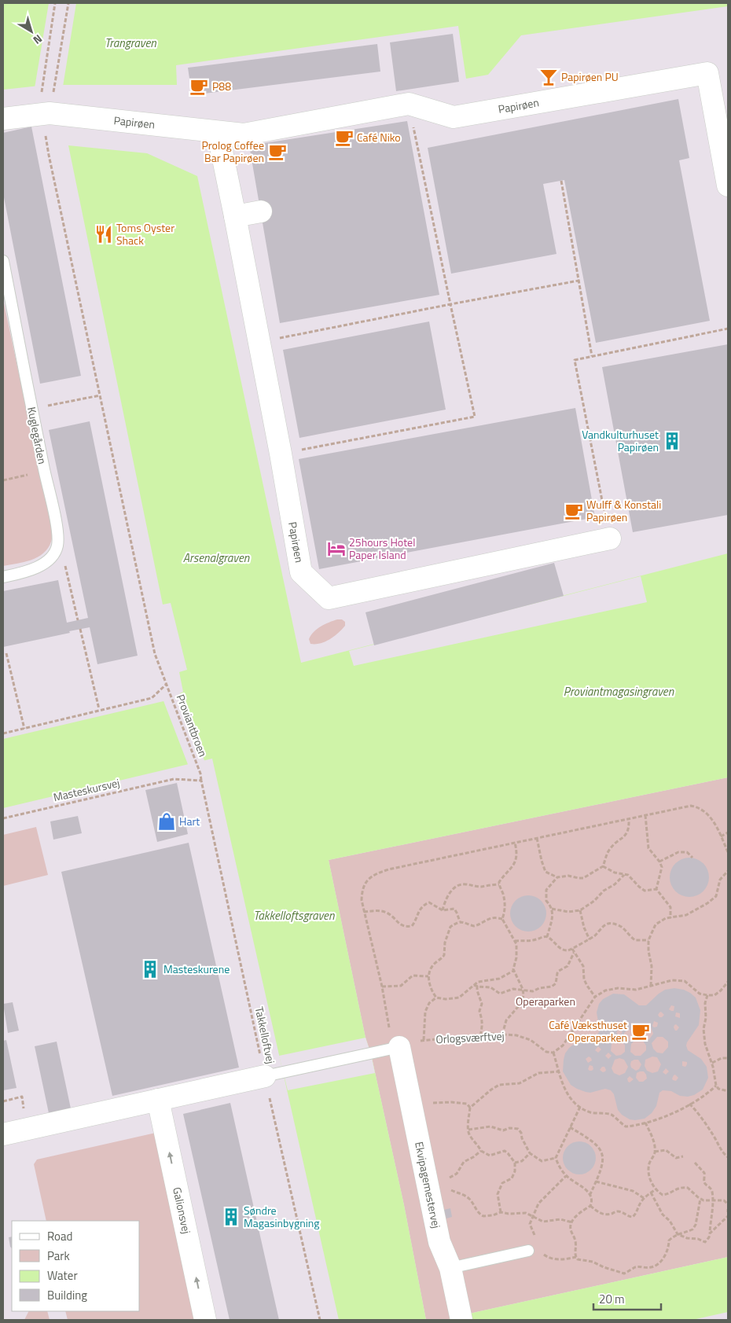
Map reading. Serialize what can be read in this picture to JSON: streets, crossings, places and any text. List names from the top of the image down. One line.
{"streets":{"street":["Papirøen","Ekvipagemestervej","Galionsvej"],"lane":["Kuglegården"],"path":["Proviantbroen","Masteskursvej","Takkelloftvej","Orlogsværftvej"]},"crossings":[["Proviantbroen","Masteskursvej"],["Proviantbroen","Takkelloftvej"],["Masteskursvej","Takkelloftvej"],["Orlogsværftvej","Ekvipagemestervej"]],"one_way":["Galionsvej"],"water":["Trangraven","Arsenalgraven","Proviantmagasingraven","Takkelloftsgraven"],"parks":["Operaparken"],"places":{"bar":["Papirøen PU"],"cafe":["P88","Café Niko","Prolog Coffee Bar Papirøen","Wulff & Konstali Papirøen","Café Væksthuset Operaparken"],"restaurant":["Toms Oyster Shack"],"building":["Vandkulturhuset Papirøen","Masteskurene","Søndre Magasinbygning"],"hotel":["25hours Hotel Paper Island"],"shop":["Hart"]},"legend":["Road","Park","Water","Building"],"scale_bar":"20 m","north":"bottom right"}
